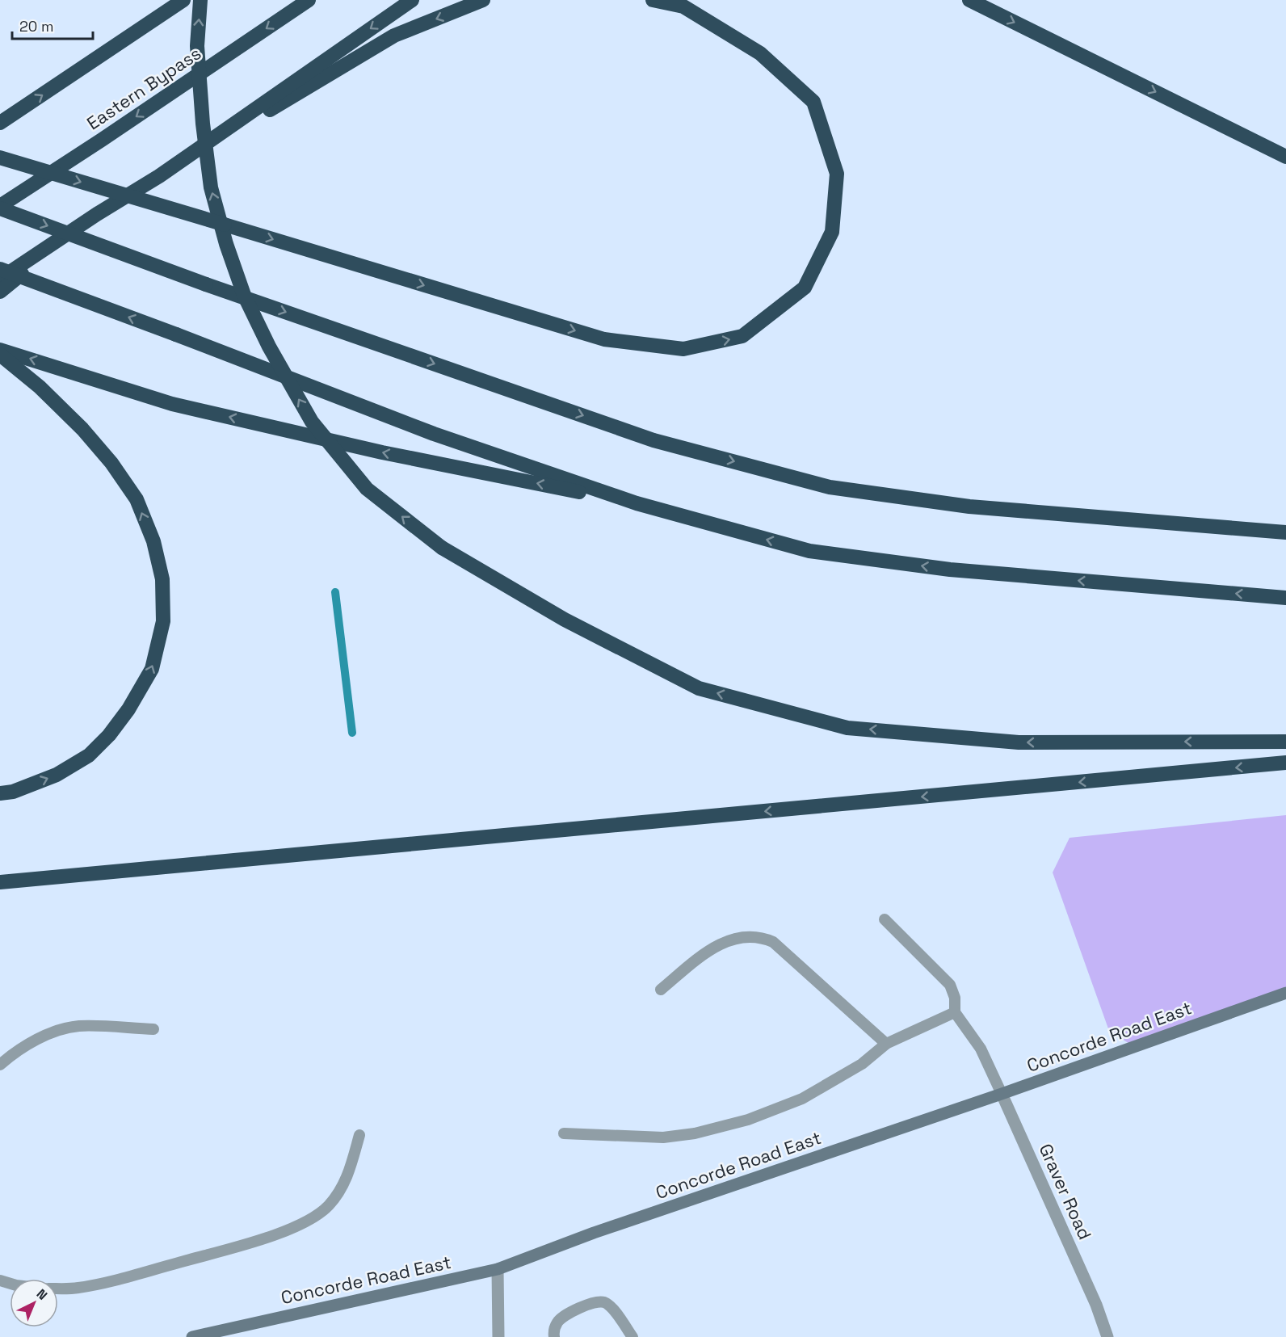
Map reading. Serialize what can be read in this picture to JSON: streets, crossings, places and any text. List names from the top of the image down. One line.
{"streets":{"highway":["Eastern Bypass"],"main road":["Concorde Road East"],"street":["Graver Road"]},"crossings":[["Concorde Road East","Graver Road"]],"scale_bar":"20 m","north":"top right"}
